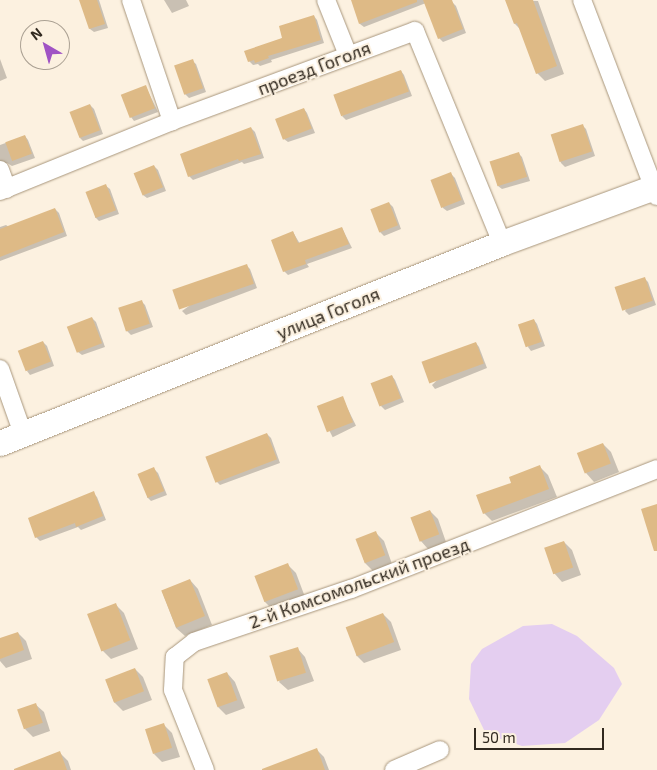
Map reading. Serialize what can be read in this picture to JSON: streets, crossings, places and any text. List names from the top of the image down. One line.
{"streets":{"street":["проезд Гоголя","улица Гоголя","2-й Комсомольский проезд"]},"crossings":[["проезд Гоголя","улица Гоголя"]],"scale_bar":"50 m","north":"top left"}
